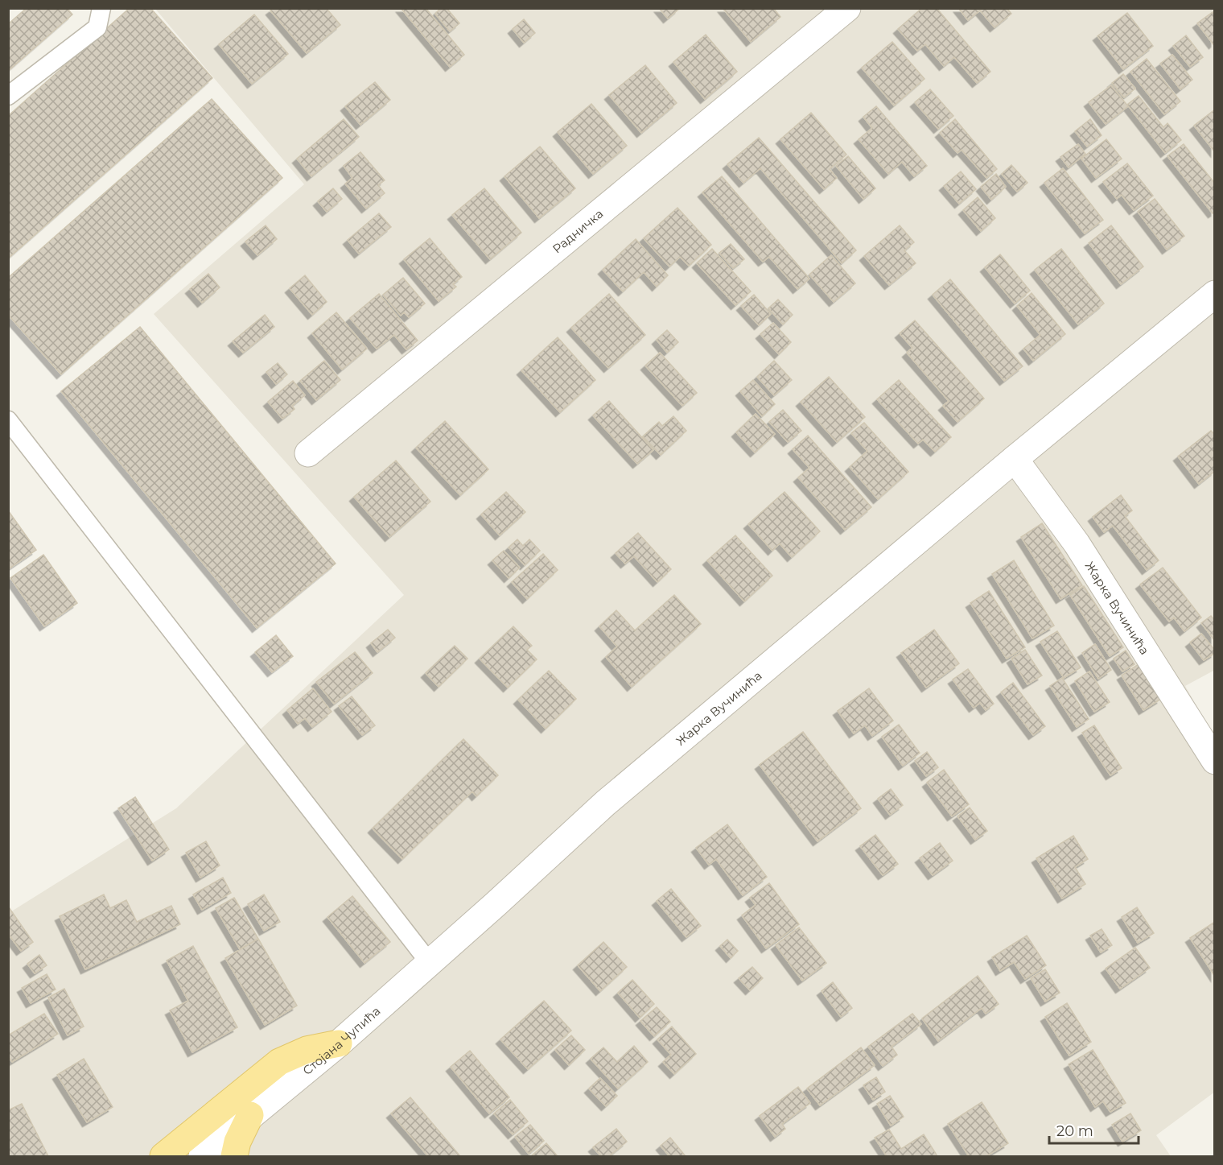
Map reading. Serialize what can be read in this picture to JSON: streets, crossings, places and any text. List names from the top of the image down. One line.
{"streets":{"street":["Радничка","Жарка Вучинића","Стојана Чупића"]},"crossings":[["Жарка Вучинића","Стојана Чупића"]],"scale_bar":"20 m"}
